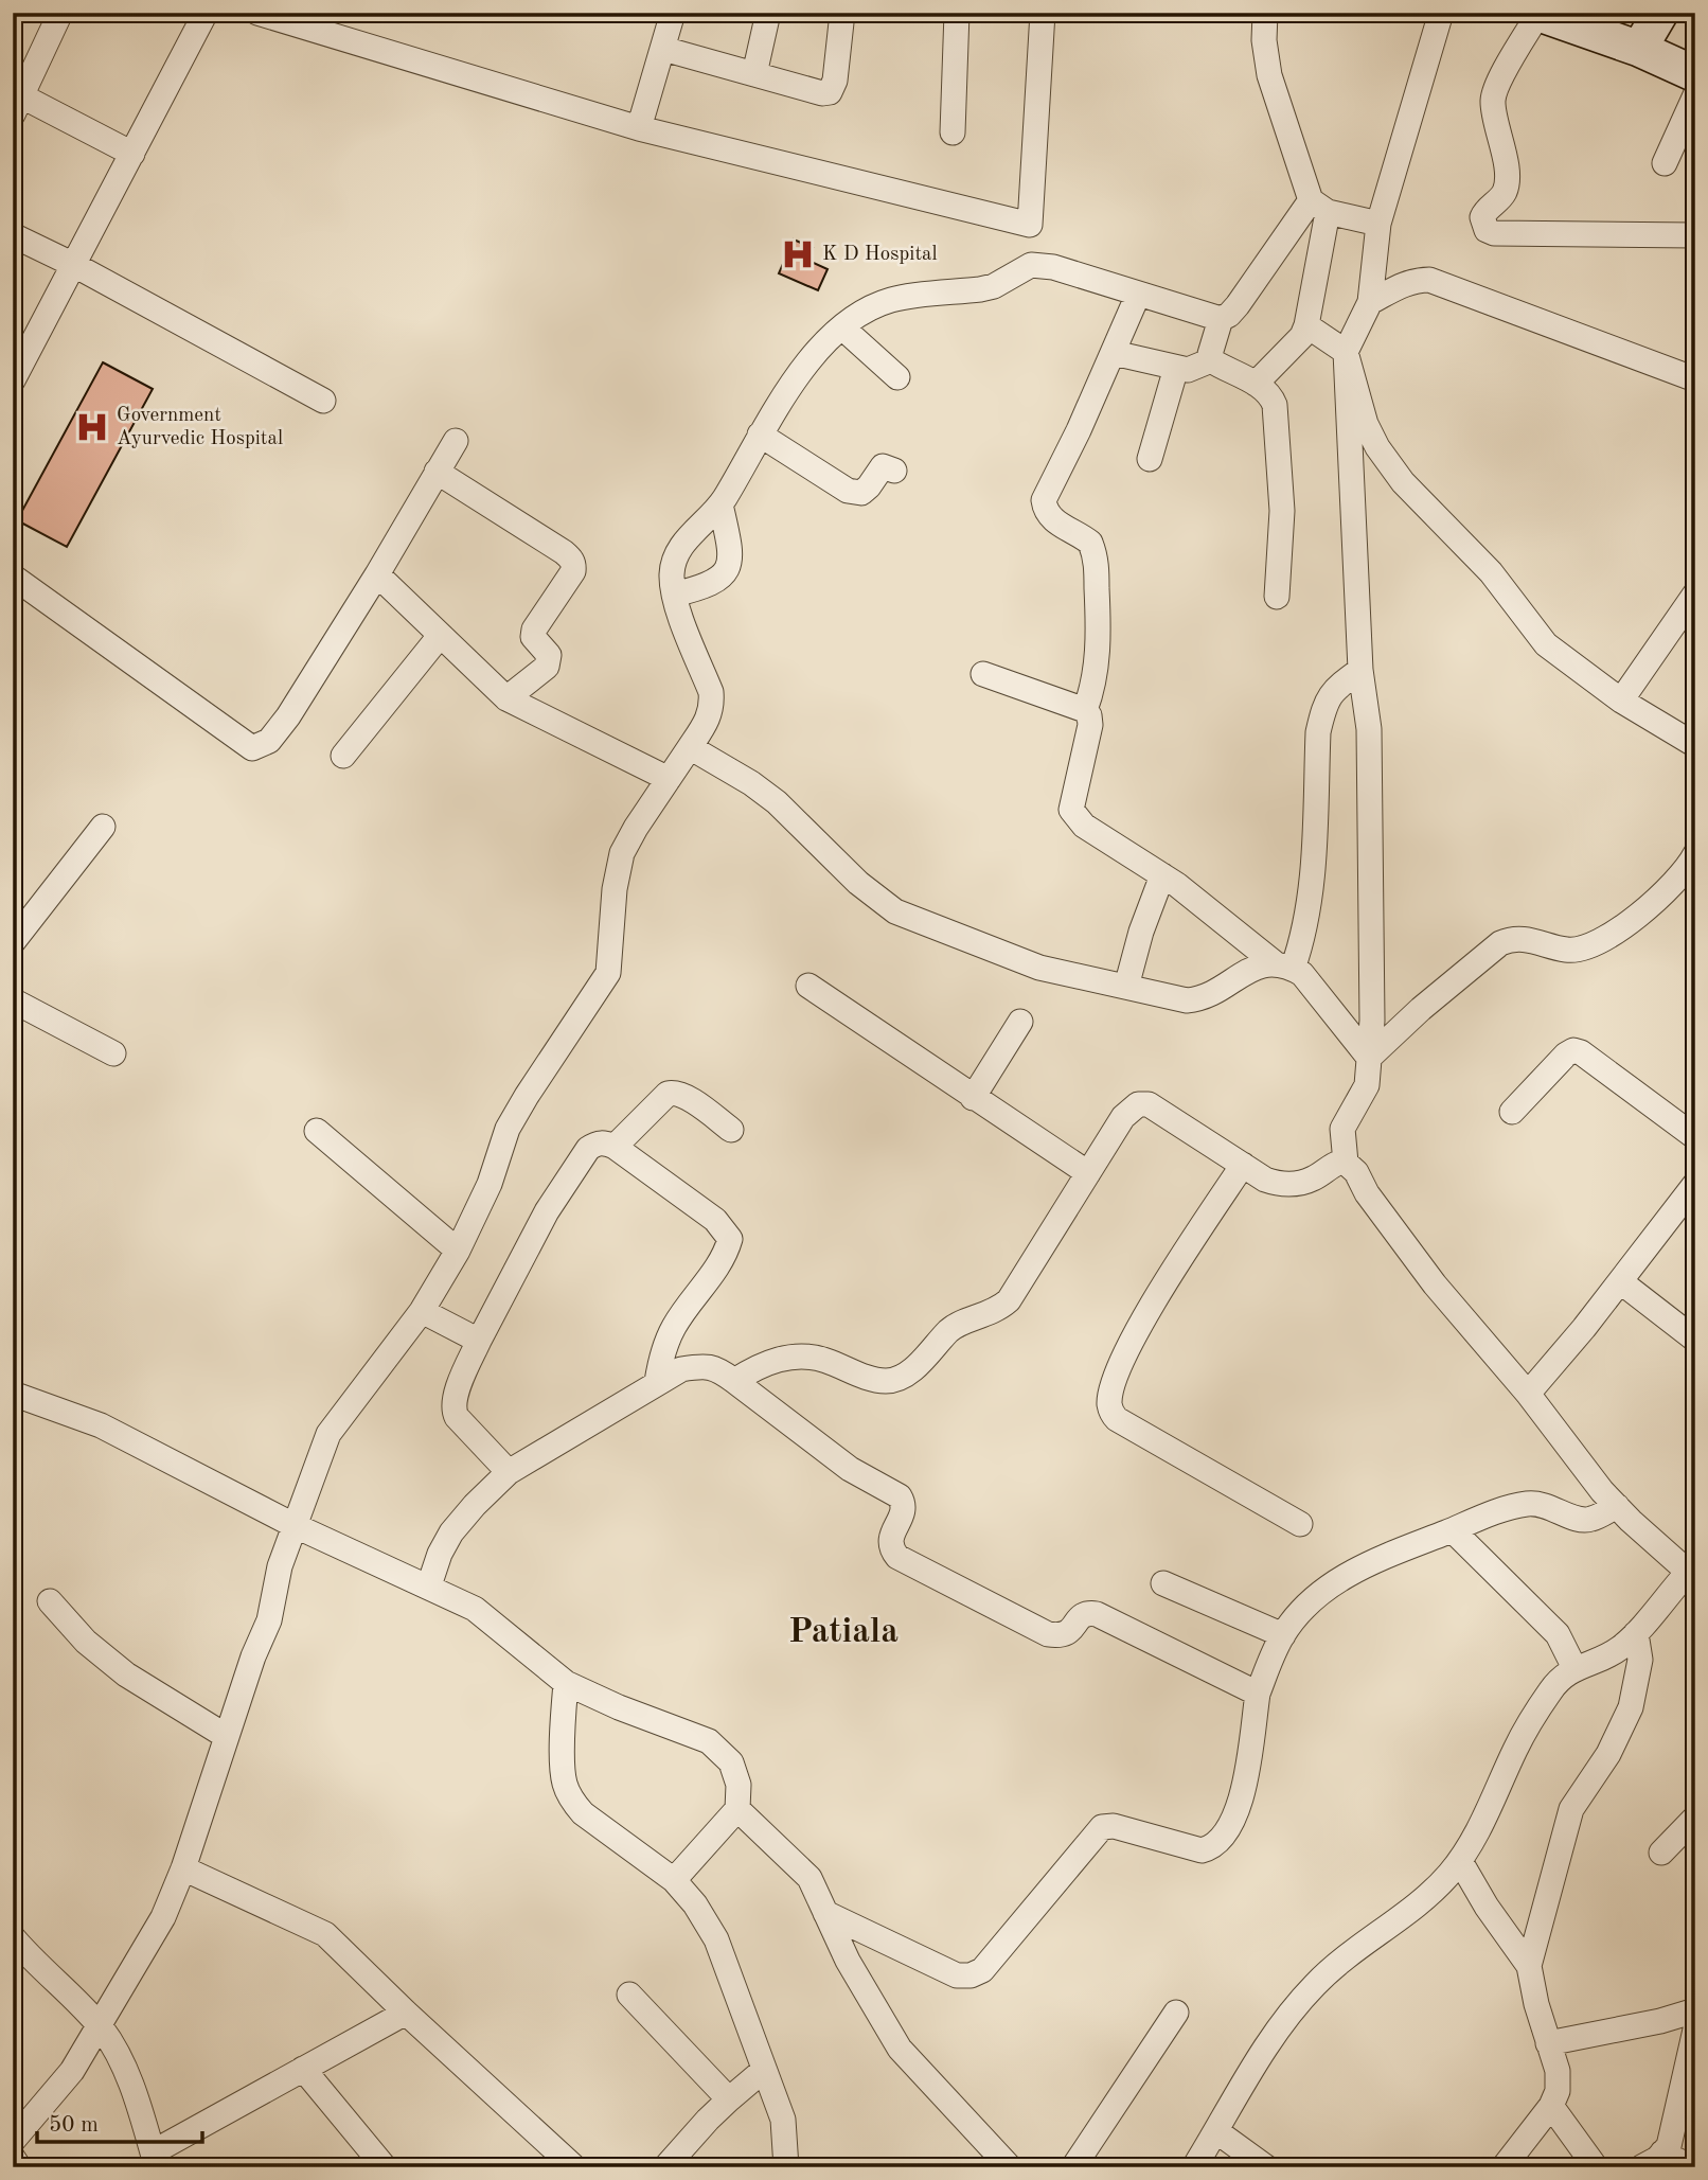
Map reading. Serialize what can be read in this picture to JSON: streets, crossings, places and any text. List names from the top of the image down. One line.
{"districts":["Patiala"],"places":{"hospital":["K D Hospital","Government Ayurvedic Hospital"]},"scale_bar":"50 m"}
